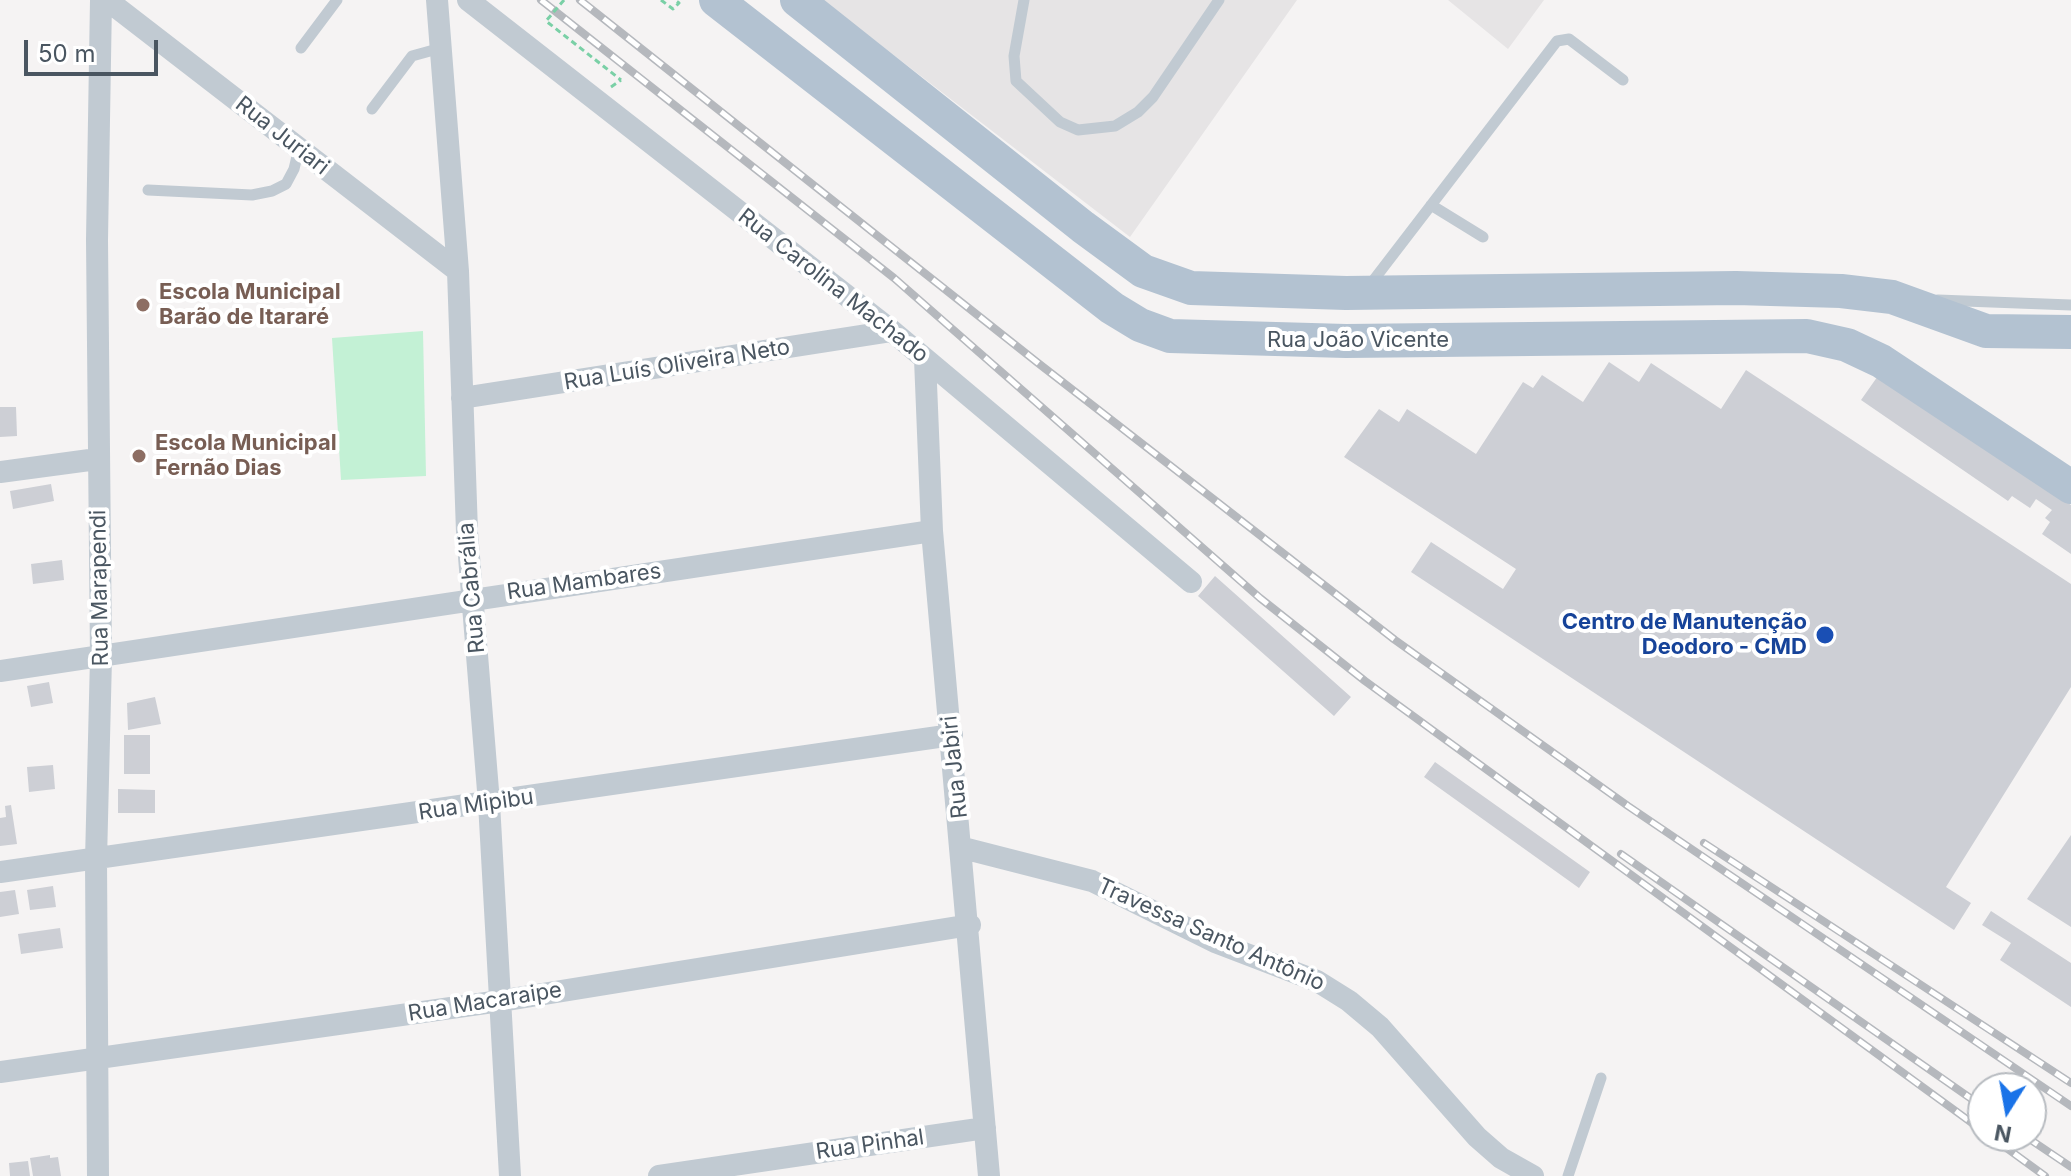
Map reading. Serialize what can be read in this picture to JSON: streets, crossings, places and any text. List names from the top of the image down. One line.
{"streets":{"main road":["Rua João Vicente"],"street":["Rua Juriari","Rua Carolina Machado","Rua Luís Oliveira Neto","Rua Mambares","Rua Marapendi","Rua Cabrália","Rua Jabiri","Rua Mipibu","Travessa Santo Antônio","Rua Macaraipe","Rua Pinhal"]},"crossings":[["Rua Juriari","Rua Marapendi"],["Rua Juriari","Rua Cabrália"],["Rua Carolina Machado","Rua Luís Oliveira Neto"],["Rua Carolina Machado","Rua Jabiri"],["Rua Luís Oliveira Neto","Rua Cabrália"],["Rua Mambares","Rua Marapendi"],["Rua Mambares","Rua Cabrália"],["Rua Mambares","Rua Jabiri"],["Rua Marapendi","Rua Mipibu"],["Rua Marapendi","Rua Macaraipe"],["Rua Cabrália","Rua Mipibu"],["Rua Cabrália","Rua Macaraipe"],["Rua Jabiri","Rua Mipibu"],["Rua Jabiri","Travessa Santo Antônio"],["Rua Jabiri","Rua Macaraipe"],["Rua Jabiri","Rua Pinhal"]],"places":["Escola Municipal Barão de Itararé","Escola Municipal Fernão Dias","Centro de Manutenção Deodoro - CMD"],"scale_bar":"50 m","north":"bottom"}
